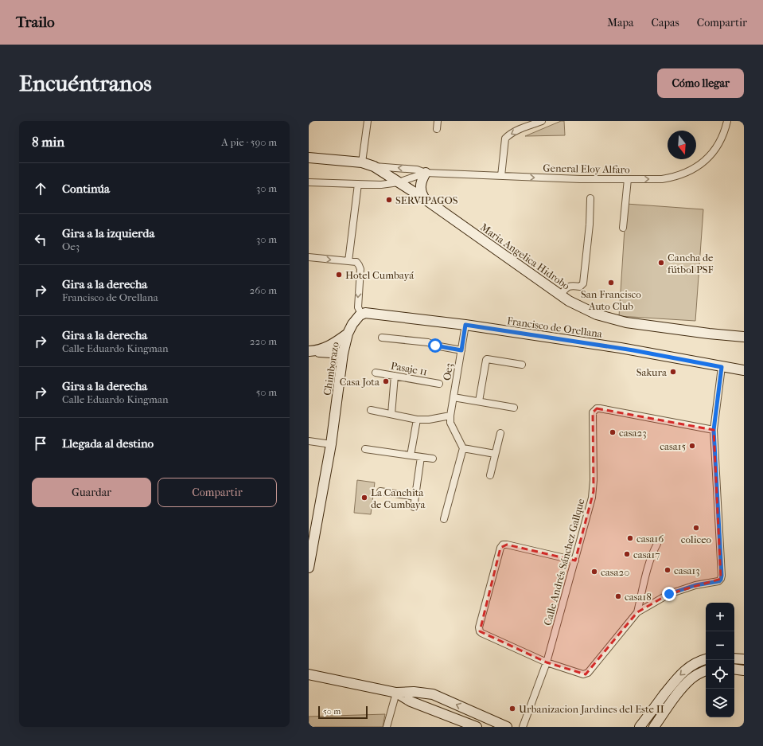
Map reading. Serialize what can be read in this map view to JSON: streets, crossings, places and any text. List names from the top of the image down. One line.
{"streets":{"street":["General Eloy Alfaro","Maria Angelica Hidrobo","Francisco de Orellana","Chimborazo","Pasaje 11","Oe3","Calle Andrés Sánchez Gallque"]},"crossings":[["General Eloy Alfaro","Maria Angelica Hidrobo"],["Francisco de Orellana","Chimborazo"],["Francisco de Orellana","Oe3"]],"places":["SERVIPAGOS","Cancha de fútbol PSF","Hotel Cumbayá","San Francisco Auto Club","Sakura","Casa Jota","casa23","casa15","La Canchita de Cumbaya","coliceo","casa16","casa17","casa13","casa20","casa18","Urbanizacion Jardines del Este II"],"scale_bar":"50 m","north":"bottom","page":{"header":"Trailo","nav":["Mapa","Capas","Compartir"],"buttons":["Cómo llegar",["Guardar","Compartir"]],"title":"Encuéntranos","heading":["8 min","A pie · 590 m"],"list":[["Continúa","30 m"],["Gira a la izquierda","Oe3","30 m"],["Gira a la derecha","Francisco de Orellana","260 m"],["Gira a la derecha","Calle Eduardo Kingman","220 m"],["Gira a la derecha","Calle Eduardo Kingman","50 m"],"Llegada al destino"],"map_buttons":["+","−"],"scale":"50 m"}}
